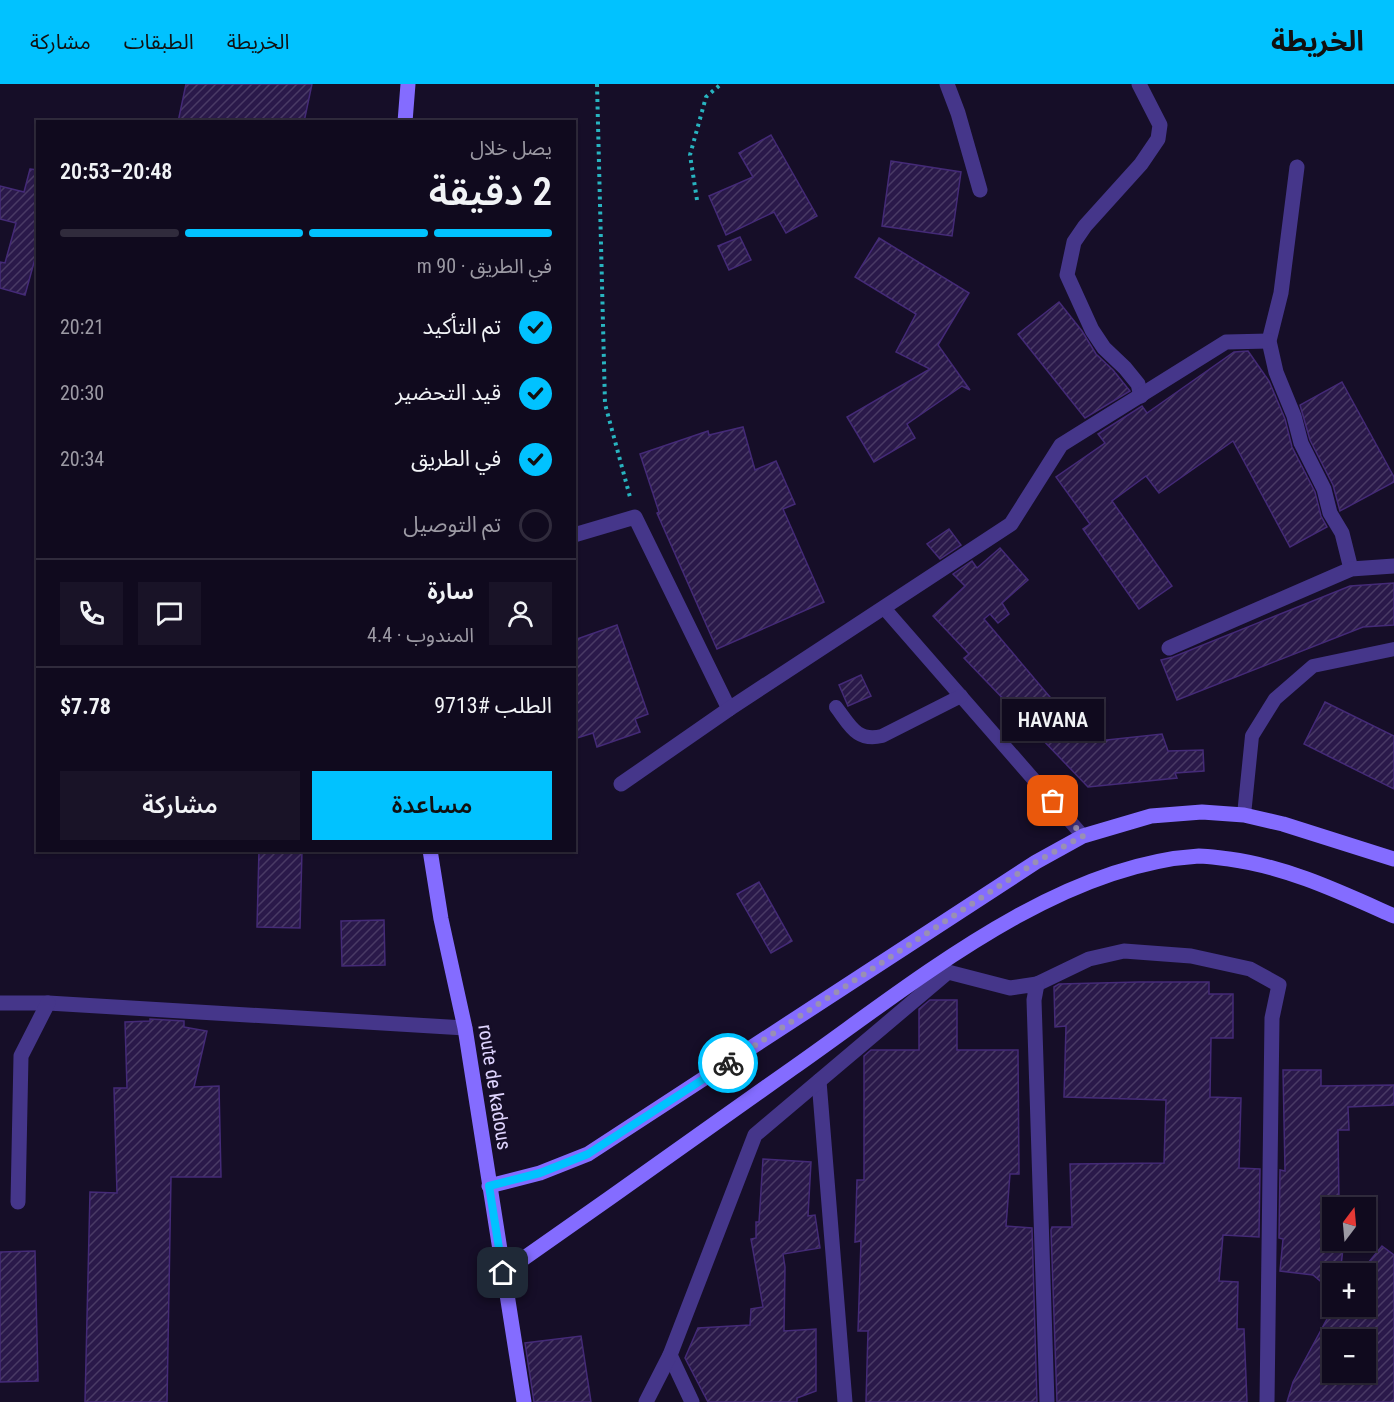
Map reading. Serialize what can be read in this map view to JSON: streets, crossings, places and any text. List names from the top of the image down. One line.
{"streets":{"street":["route de kadous"]},"places":["HAVANA"],"north":"top","page":{"header":"الخريطة","nav":["الخريطة","الطبقات","مشاركة"],"heading":["2 دقيقة","يصل خلال","20:48–20:53"],"panel":["سارة","المندوب · 4.4","الطلب #9713","$7.78"],"bar":"في الطريق · 90 m","list":[["تم التأكيد","20:21"],["قيد التحضير","20:30"],["في الطريق","20:34"],"تم التوصيل"],"bubble":"HAVANA","buttons":["مساعدة","مشاركة"],"map_buttons":["+","−"]}}
